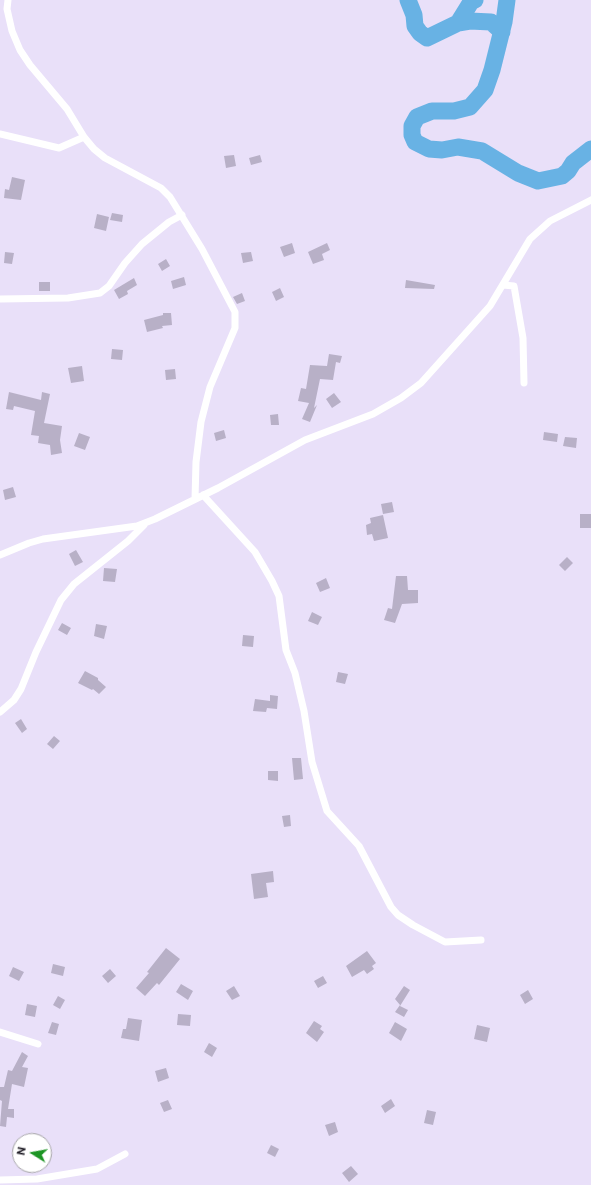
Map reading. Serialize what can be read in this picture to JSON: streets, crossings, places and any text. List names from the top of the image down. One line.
{"north":"left"}
